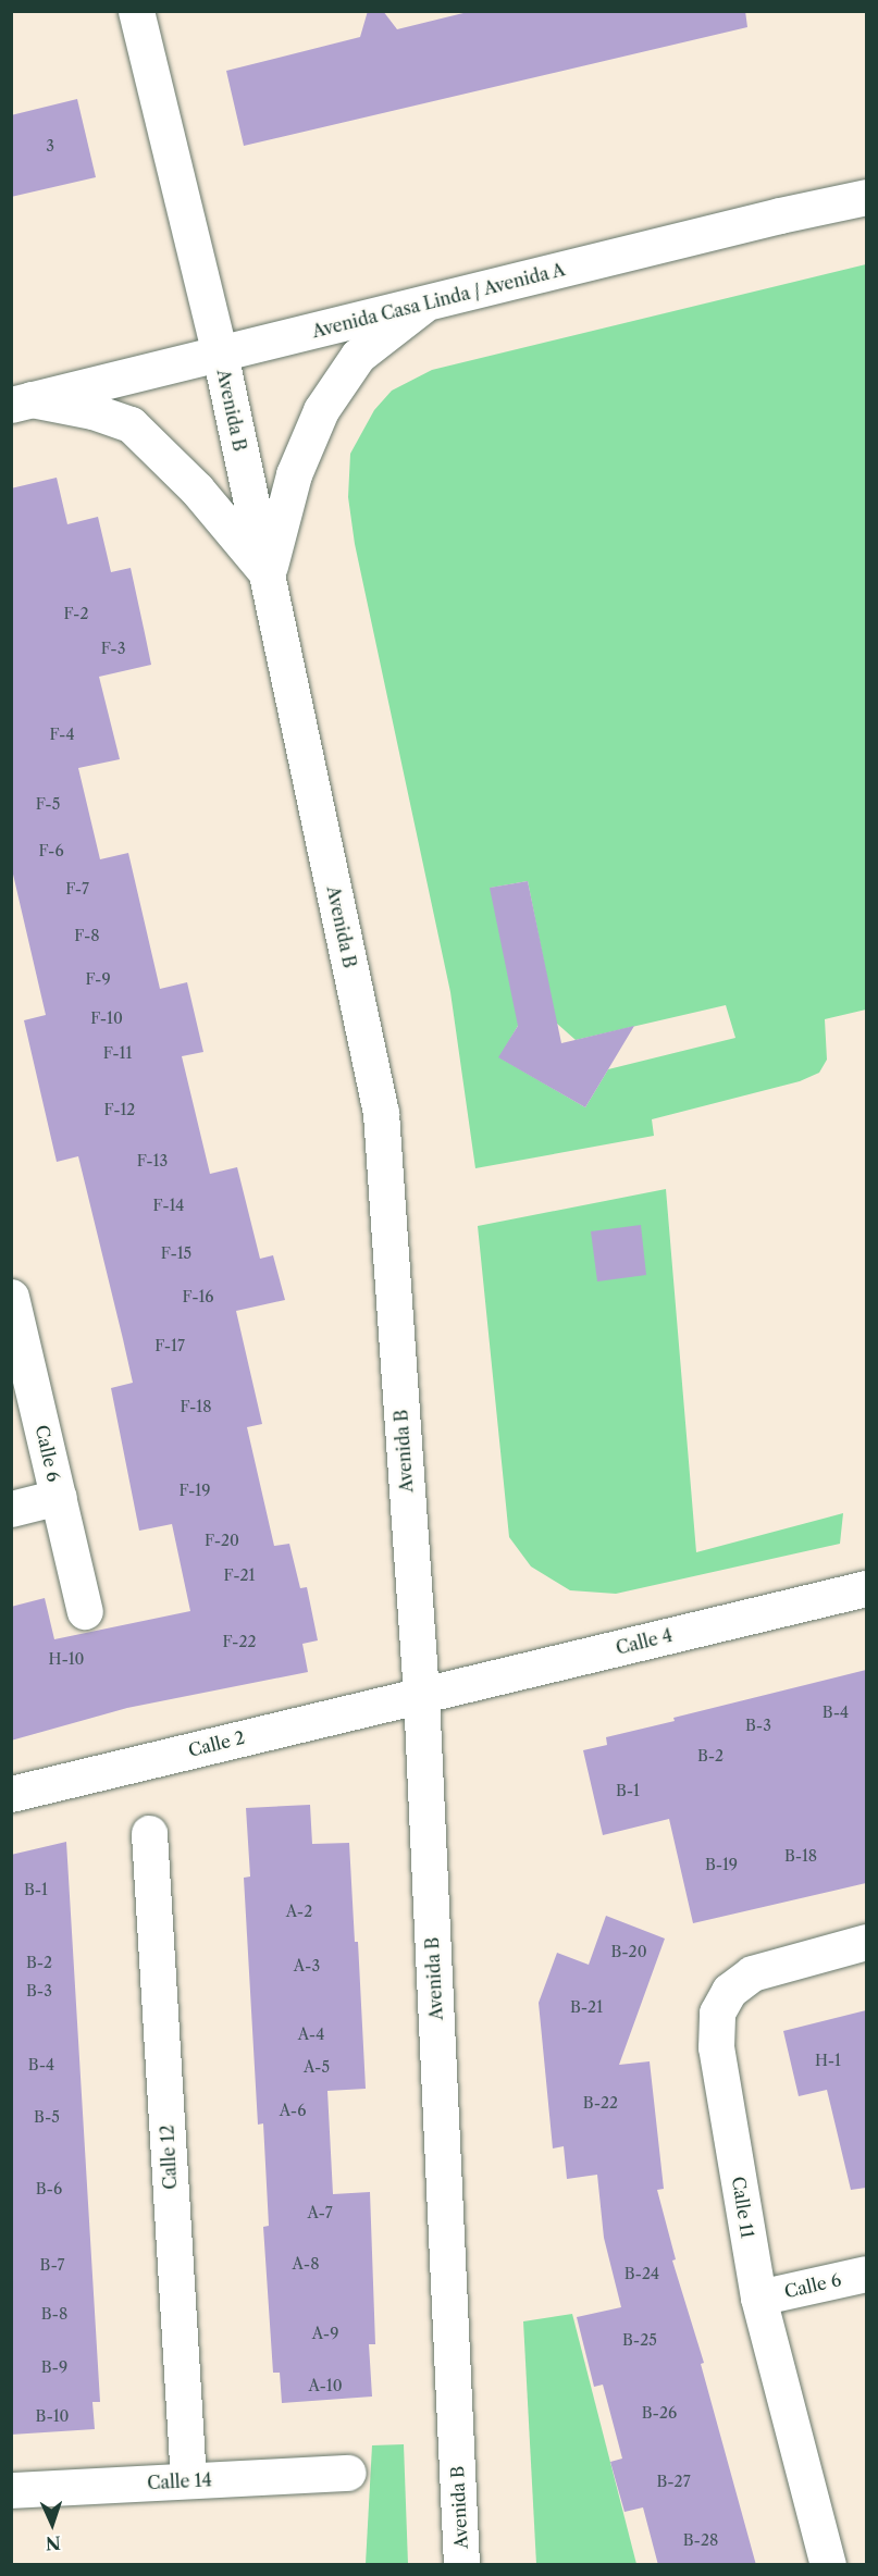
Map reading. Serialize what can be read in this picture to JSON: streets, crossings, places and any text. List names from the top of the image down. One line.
{"streets":{"street":["Avenida Casa Linda / Avenida A","Avenida B","Calle 6","Calle 4","Calle 2","Calle 12","Calle 11","Calle 14"]},"crossings":[["Avenida Casa Linda / Avenida A","Avenida B"],["Avenida B","Calle 4"],["Avenida B","Calle 2"],["Calle 6","Calle 11"],["Calle 4","Calle 2"],["Calle 12","Calle 14"]],"house_numbers":["3","F-2","F-3","F-4","F-5","F-6","F-7","F-8","F-9","F-10","F-11","F-12","F-13","F-14","F-15","F-16","F-17","F-18","F-19","F-20","F-21","F-22","H-10","B-4","B-3","B-2","B-1","B-18","B-19","B-1","A-2","B-20","B-2","A-3","B-3","B-21","A-4","H-1","B-4","A-5","B-22","A-6","B-5","B-6","A-7","A-8","B-7","B-24","B-8","A-9","B-25","B-9","A-10","B-26","B-10","B-27","B-28"],"north":"bottom"}
